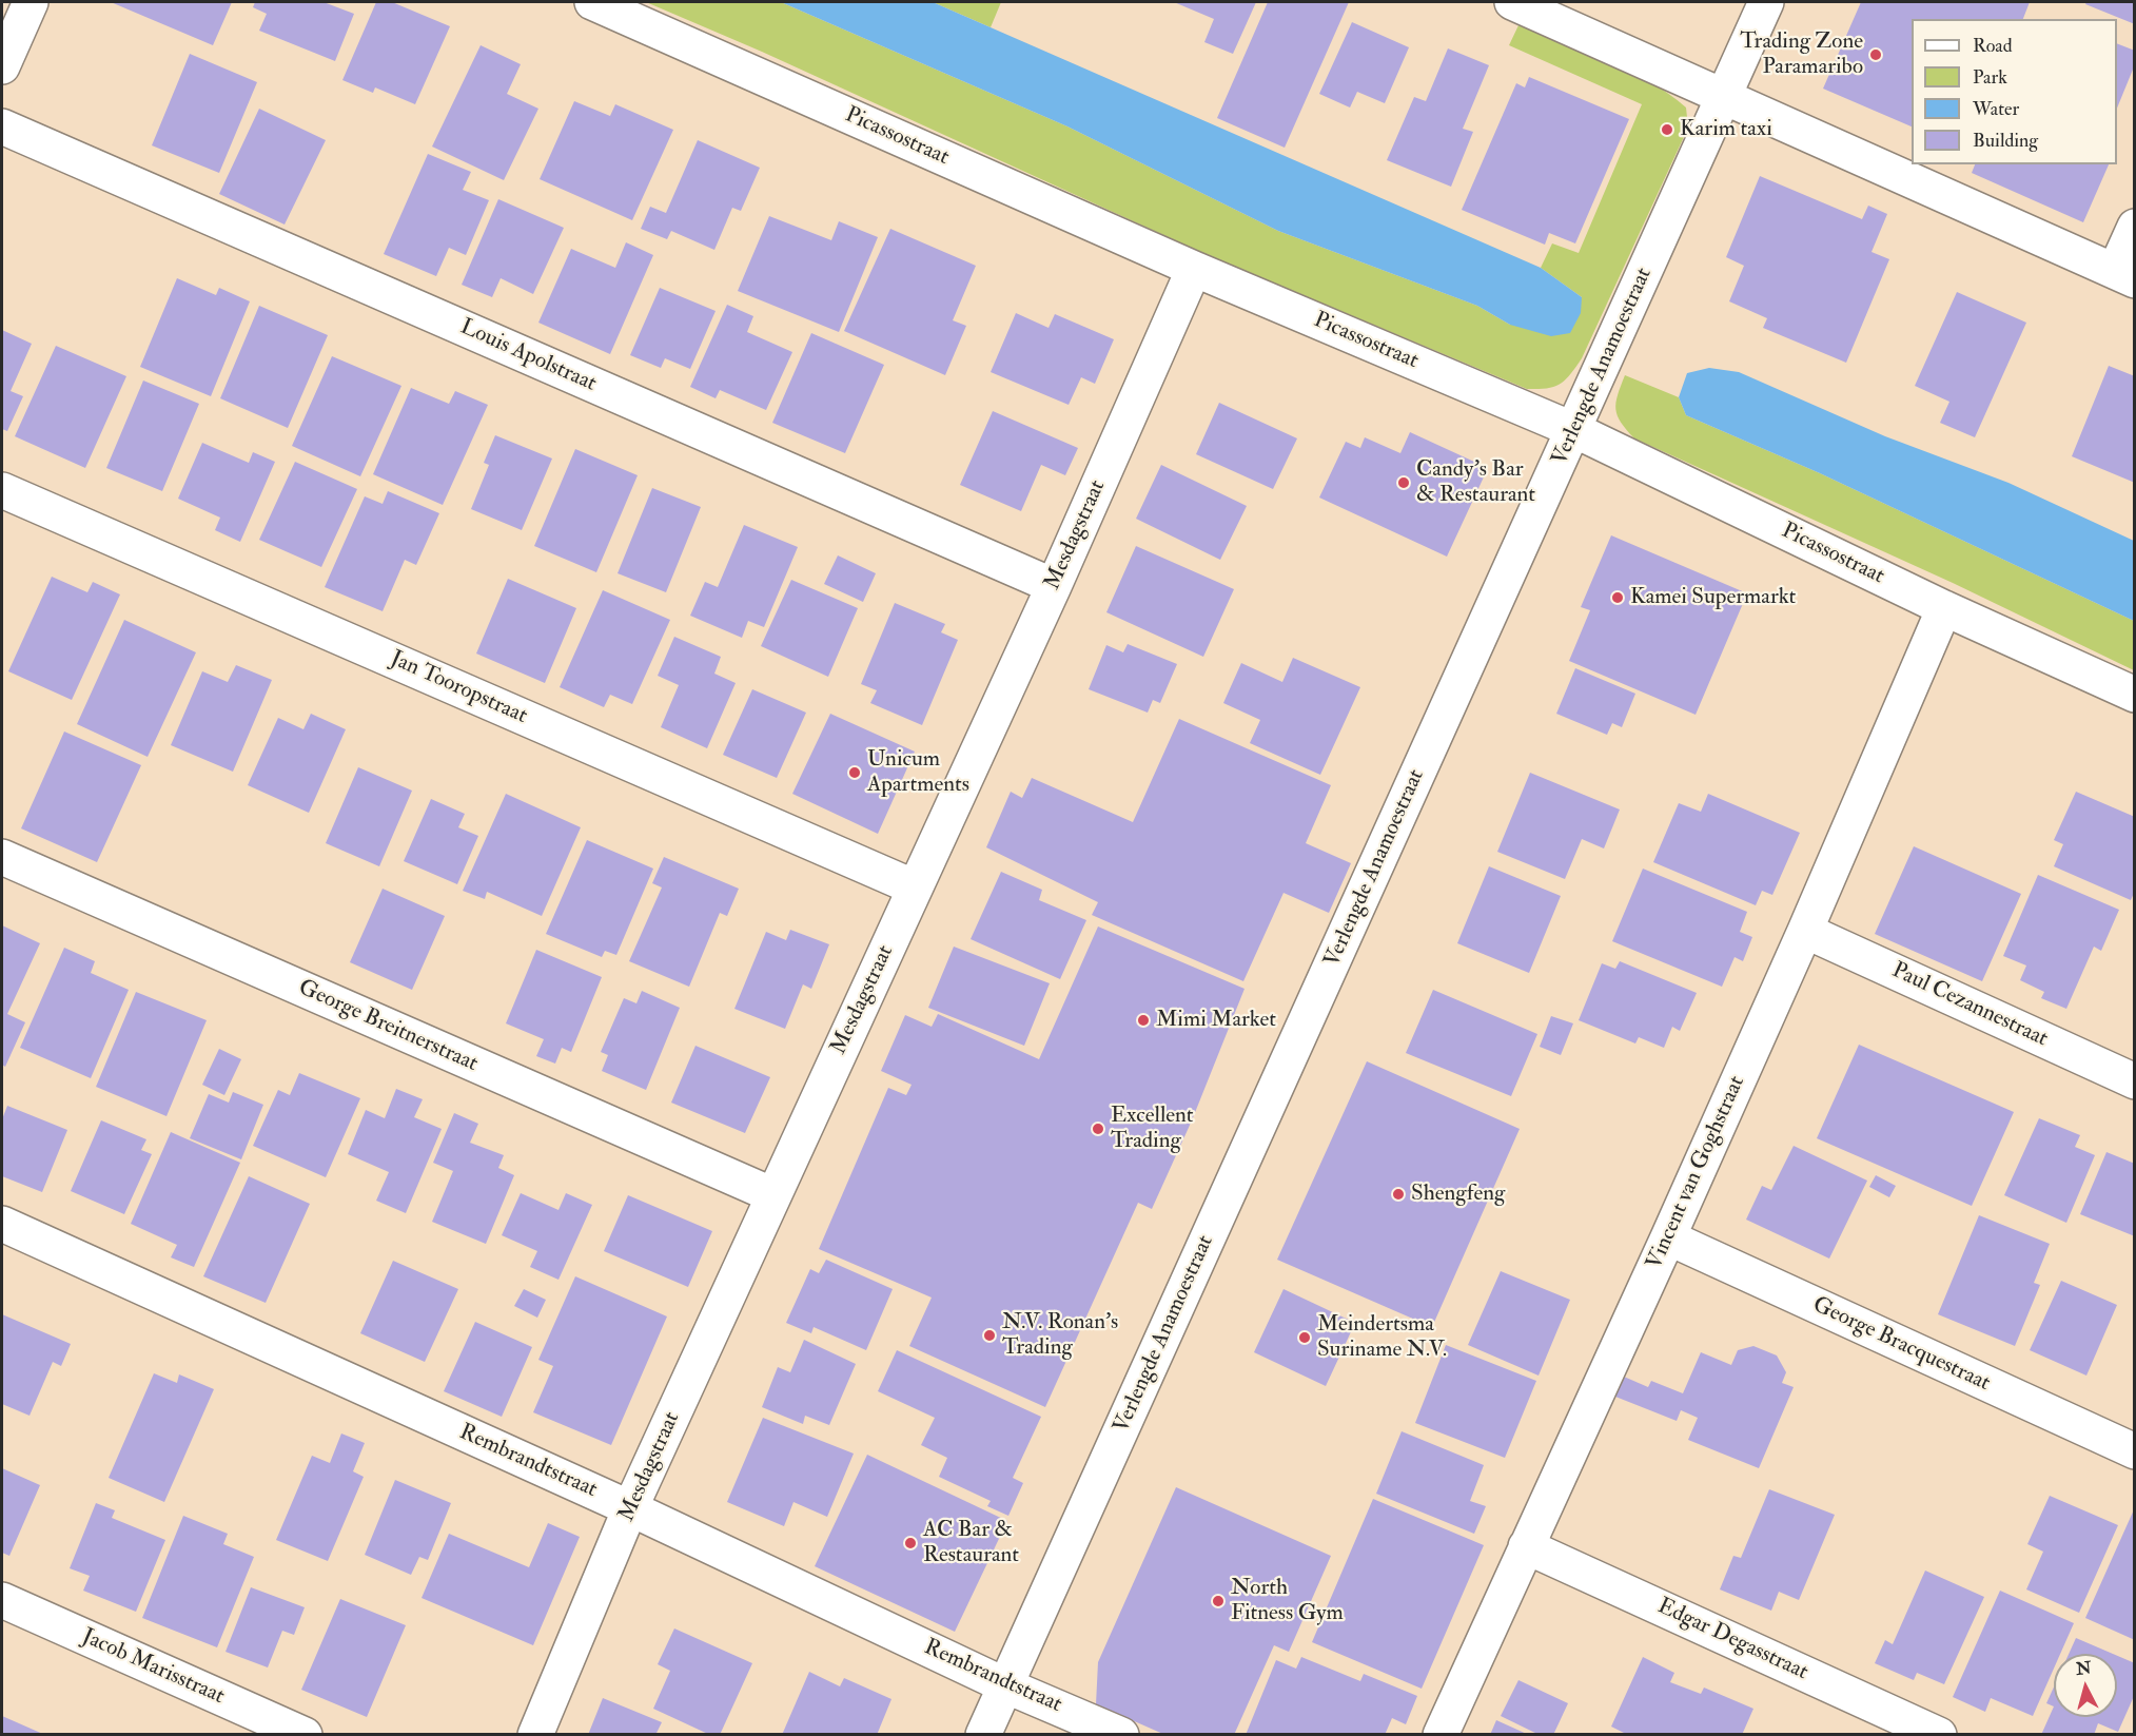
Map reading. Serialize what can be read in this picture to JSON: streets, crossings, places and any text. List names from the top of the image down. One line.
{"streets":{"street":["Picassostraat","Louis Apolstraat","Verlengde Anamoestraat","Mesdagstraat","Jan Tooropstraat","Paul Cezannestraat","George Breitnerstraat","Vincent van Goghstraat","George Bracquestraat","Rembrandtstraat","Edgar Degasstraat","Jacob Marisstraat"]},"crossings":[["Picassostraat","Verlengde Anamoestraat"],["Picassostraat","Mesdagstraat"],["Picassostraat","Vincent van Goghstraat"],["Louis Apolstraat","Mesdagstraat"],["Verlengde Anamoestraat","Rembrandtstraat"],["Mesdagstraat","Jan Tooropstraat"],["Mesdagstraat","George Breitnerstraat"],["Mesdagstraat","Rembrandtstraat"],["Paul Cezannestraat","Vincent van Goghstraat"],["Vincent van Goghstraat","George Bracquestraat"],["Vincent van Goghstraat","Edgar Degasstraat"]],"places":["Trading Zone Paramaribo","Karim taxi","Candy’s Bar & Restaurant","Kamei Supermarkt","Unicum Apartments","Mimi Market","Excellent Trading","Shengfeng","N.V. Ronan's Trading","Meindertsma Suriname N.V.","AC Bar & Restaurant","North Fitness Gym"],"legend":["Road","Park","Water","Building"],"north":"top"}
